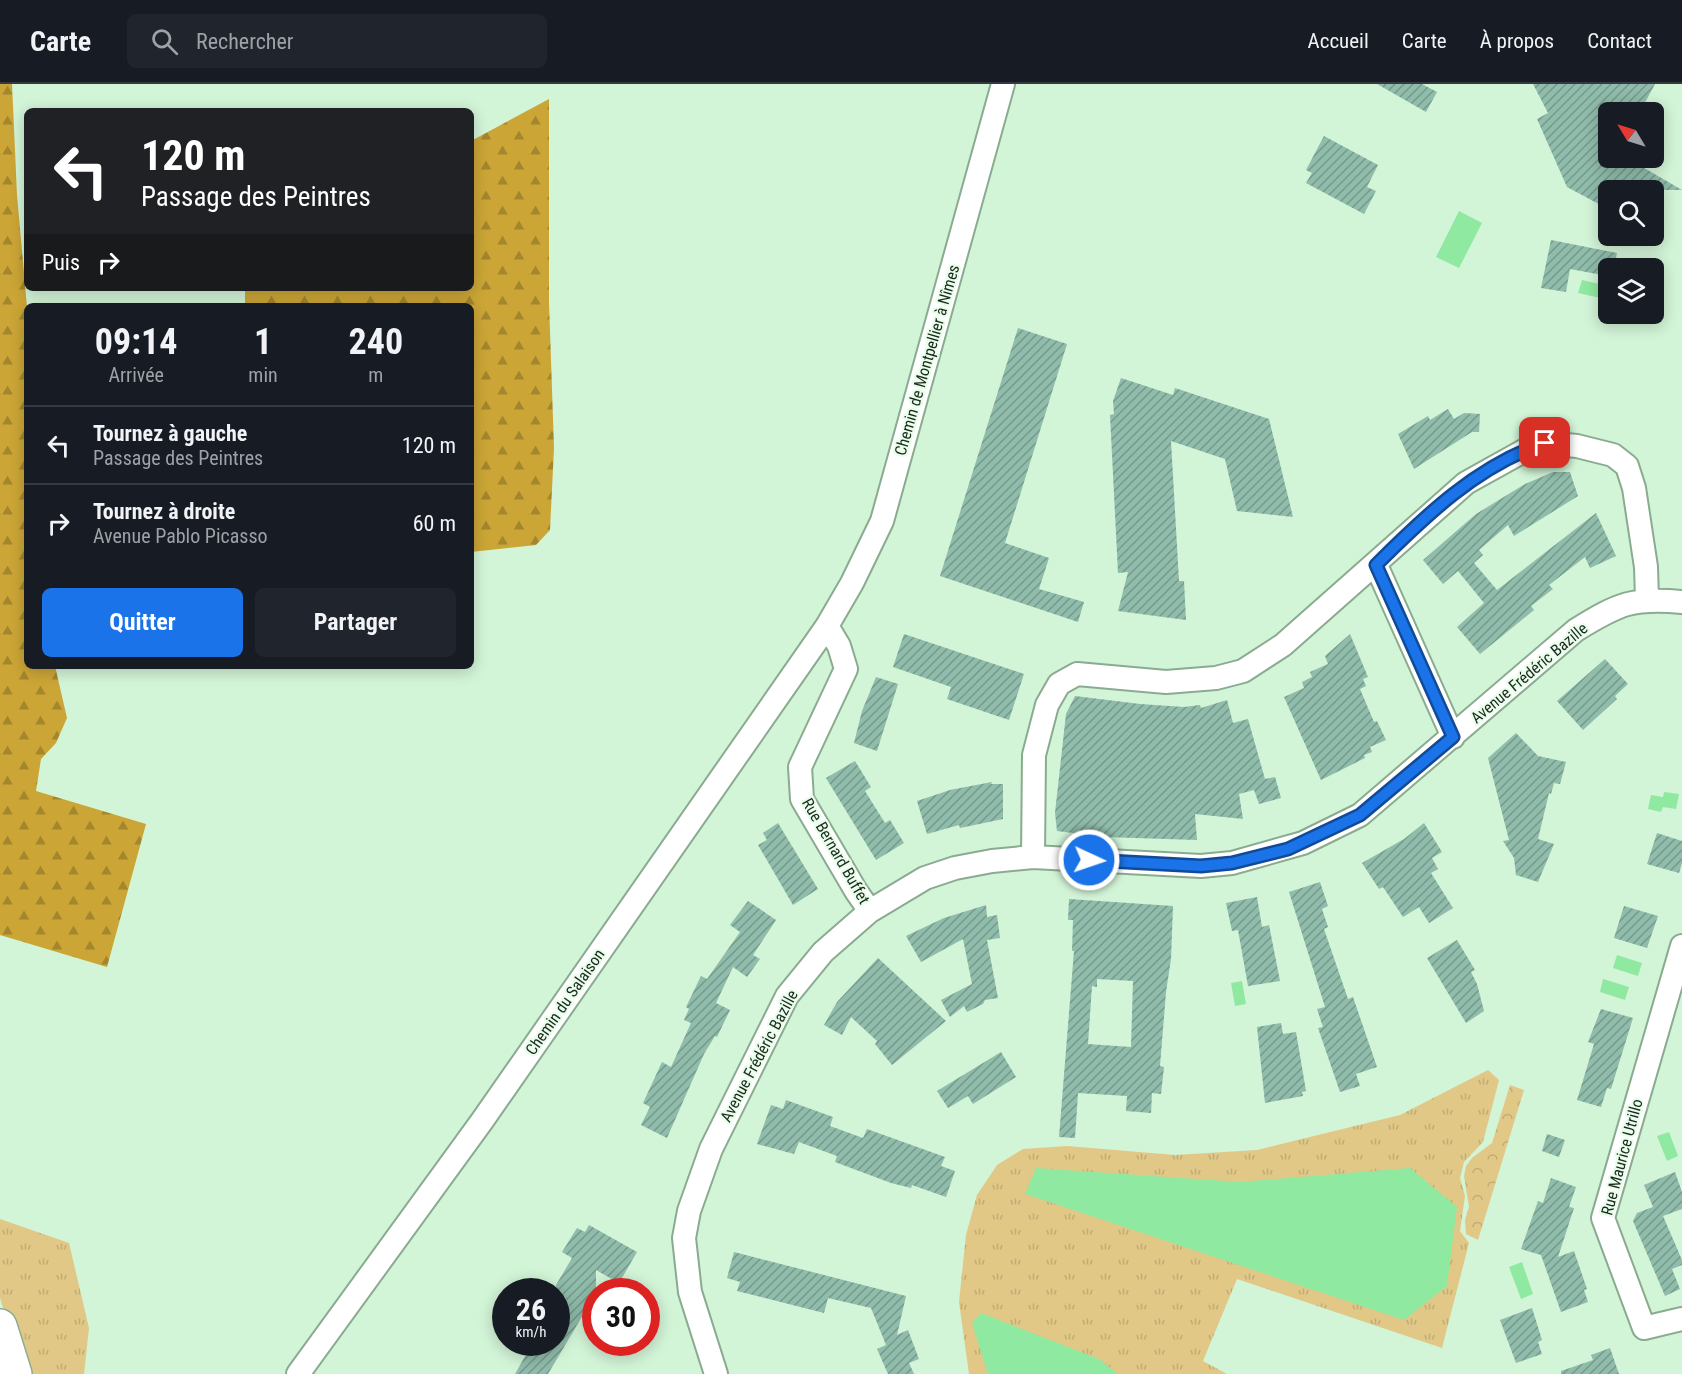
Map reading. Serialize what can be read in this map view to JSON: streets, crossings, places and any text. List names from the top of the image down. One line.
{"streets":{"street":["Chemin de Montpellier à Nîmes","Avenue Frédéric Bazille","Rue Bernard Buffet","Chemin du Salaison","Rue Maurice Utrillo"]},"crossings":[["Chemin de Montpellier à Nîmes","Rue Bernard Buffet"],["Chemin de Montpellier à Nîmes","Chemin du Salaison"],["Avenue Frédéric Bazille","Rue Bernard Buffet"],["Rue Bernard Buffet","Chemin du Salaison"]],"north":"top left","page":{"header":"Carte","search":"Rechercher","nav":["Accueil","Carte","À propos","Contact"],"turn":["120 m","Passage des Peintres"],"then":"Puis","eta":["09:14","Arrivée","1","min","240","m"],"list":[{"name":"Tournez à gauche","note":"Passage des Peintres","value":"120 m"},{"name":"Tournez à droite","note":"Avenue Pablo Picasso","value":"60 m"}],"buttons":["Quitter","Partager"],"speed":"26 km/h","limit":"30"}}
